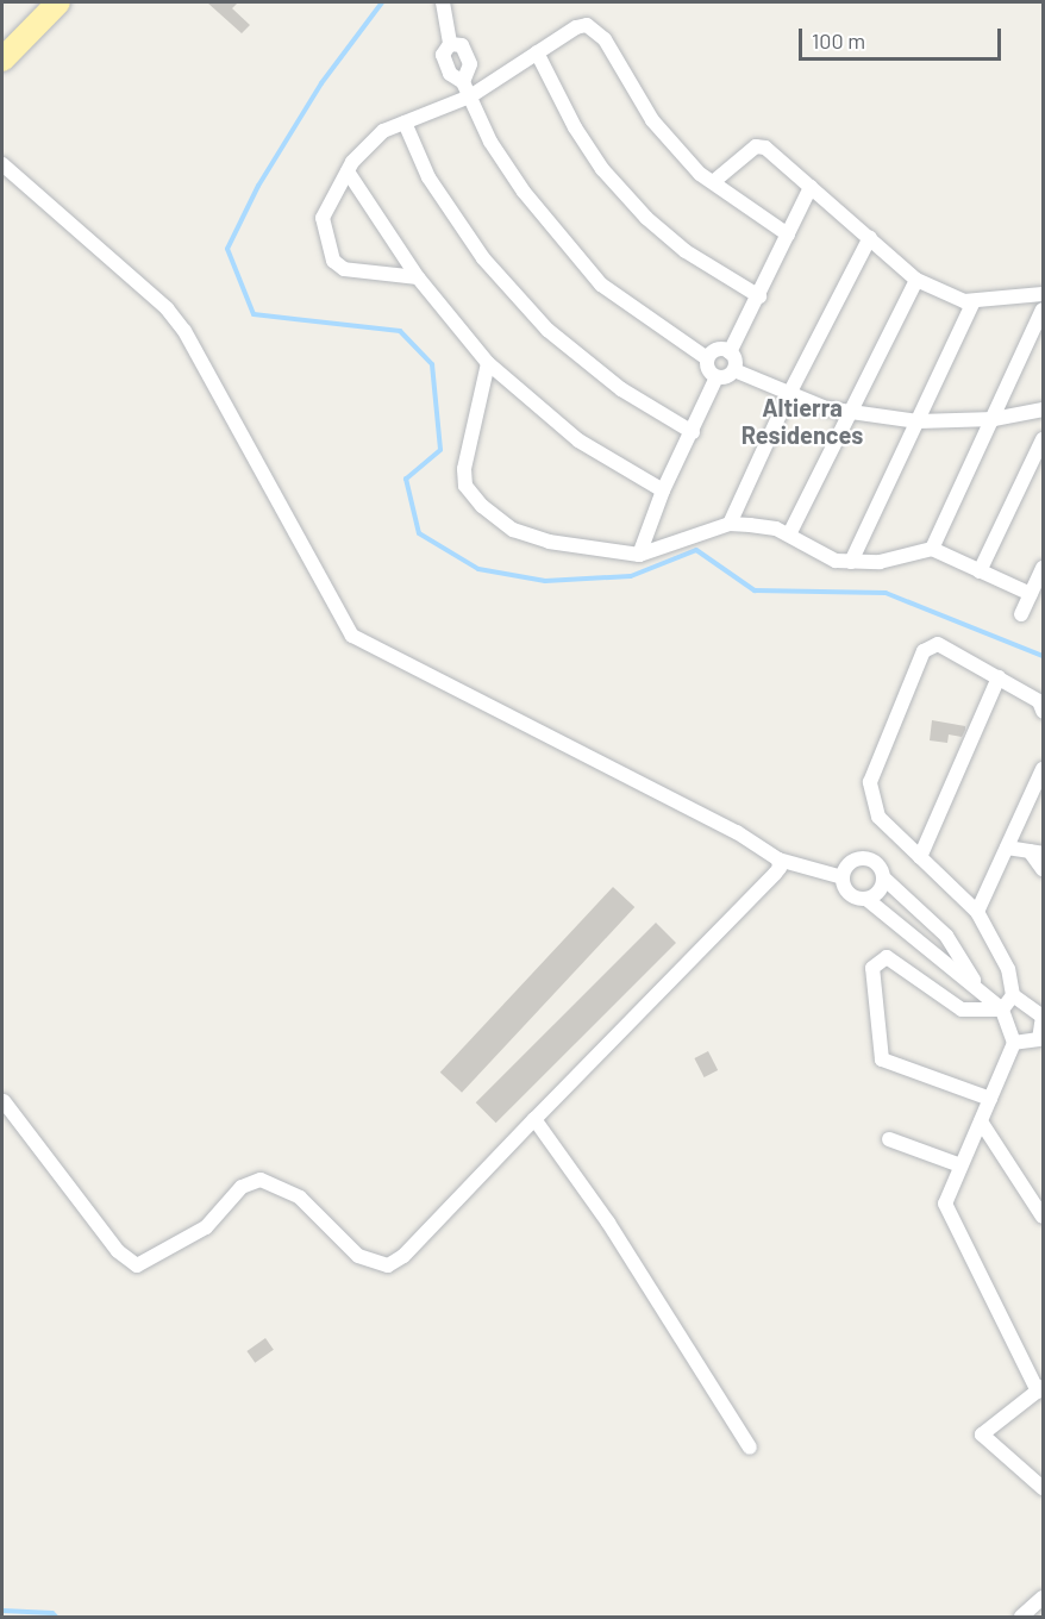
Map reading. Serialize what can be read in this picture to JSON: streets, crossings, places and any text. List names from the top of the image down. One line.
{"districts":["Altierra Residences"],"scale_bar":"100 m"}
